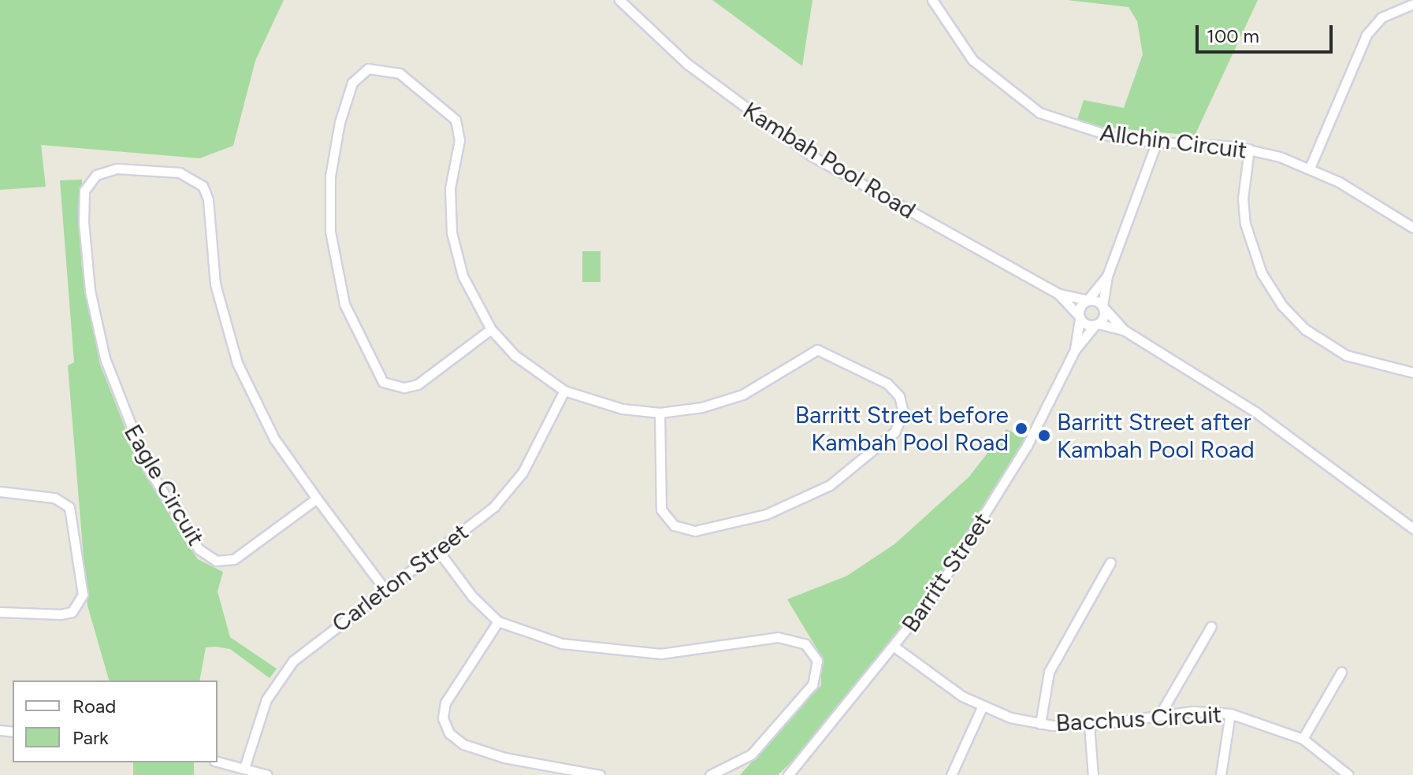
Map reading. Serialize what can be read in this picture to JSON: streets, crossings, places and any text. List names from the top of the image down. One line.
{"streets":{"street":["Allchin Circuit","Kambah Pool Road","Eagle Circuit","Barritt Street","Carleton Street","Bacchus Circuit"]},"crossings":[["Kambah Pool Road","Barritt Street"],["Eagle Circuit","Carleton Street"],["Barritt Street","Bacchus Circuit"]],"places":["Barritt Street before Kambah Pool Road","Barritt Street after Kambah Pool Road"],"legend":["Road","Park"],"scale_bar":"100 m"}
